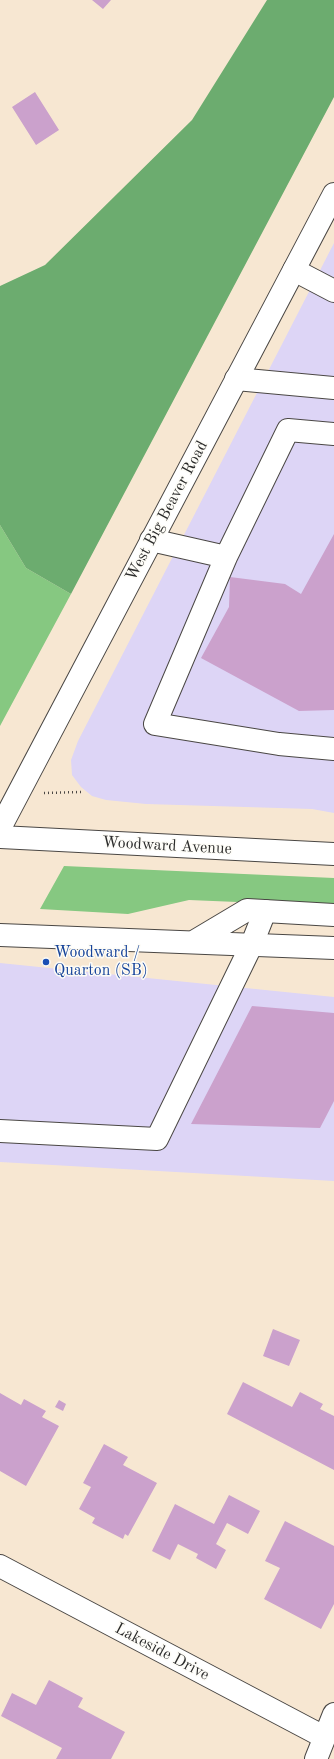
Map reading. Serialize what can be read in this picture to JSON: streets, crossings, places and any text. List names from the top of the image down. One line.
{"streets":{"main road":["West Big Beaver Road","Woodward Avenue","Lakeside Drive"]},"places":["Woodward / Quarton (SB)"]}
